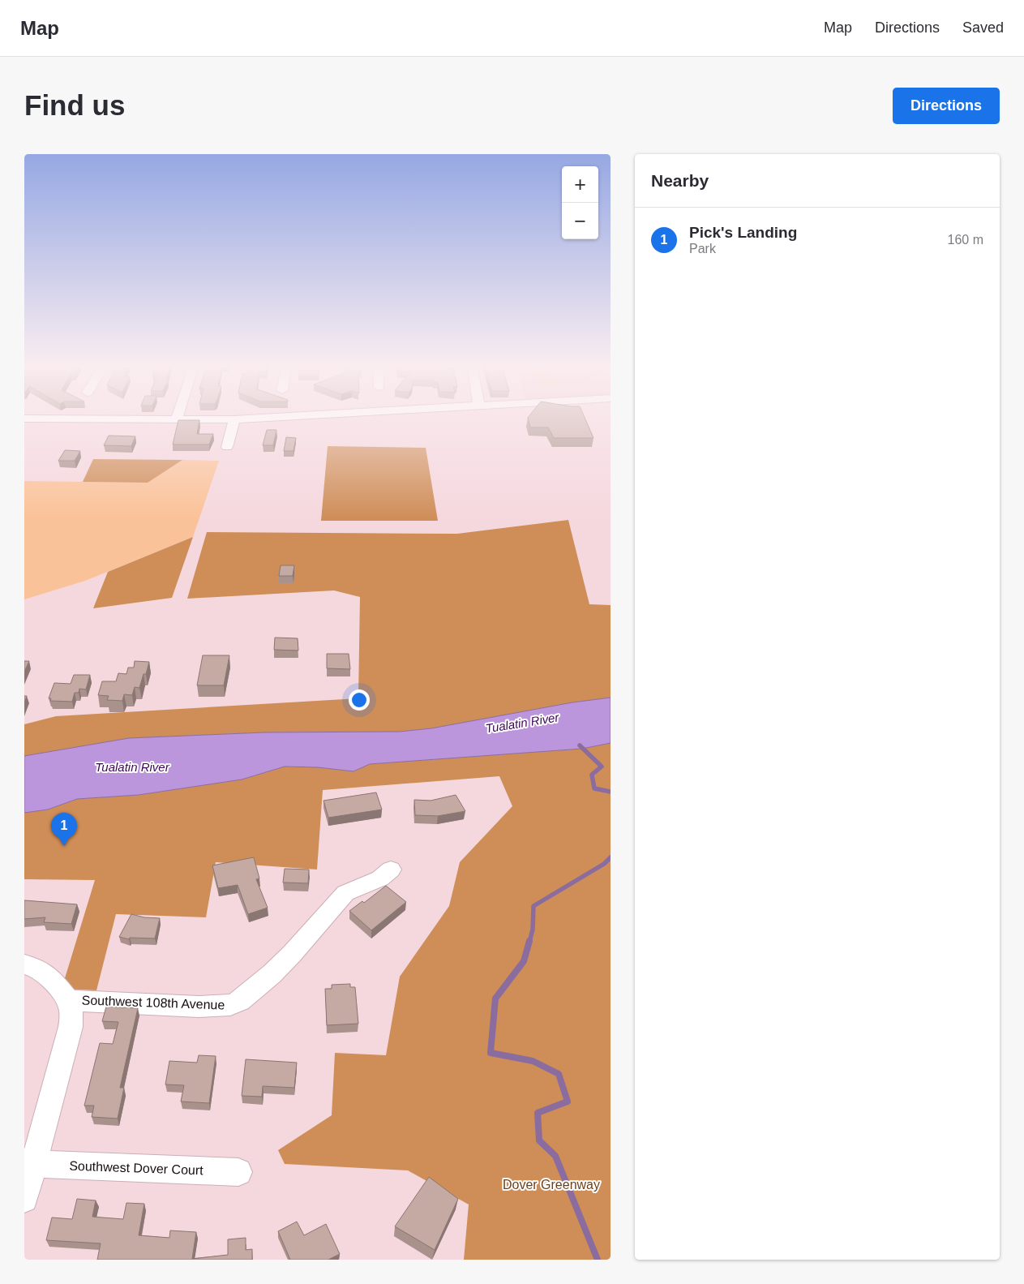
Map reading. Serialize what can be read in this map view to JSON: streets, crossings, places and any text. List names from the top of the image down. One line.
{"streets":{"street":["Southwest 108th Avenue","Southwest Dover Court"]},"crossings":[["Southwest 108th Avenue","Southwest Dover Court"]],"water":["Tualatin River"],"parks":["Dover Greenway"],"page":{"header":"Map","nav":["Map","Directions","Saved"],"buttons":"Directions","title":"Find us","heading":"Nearby","map_buttons":["+","−"],"list":[{"mark":"1","name":"Pick's Landing","note":"Park","value":"160 m"}],"pins":"1"}}
